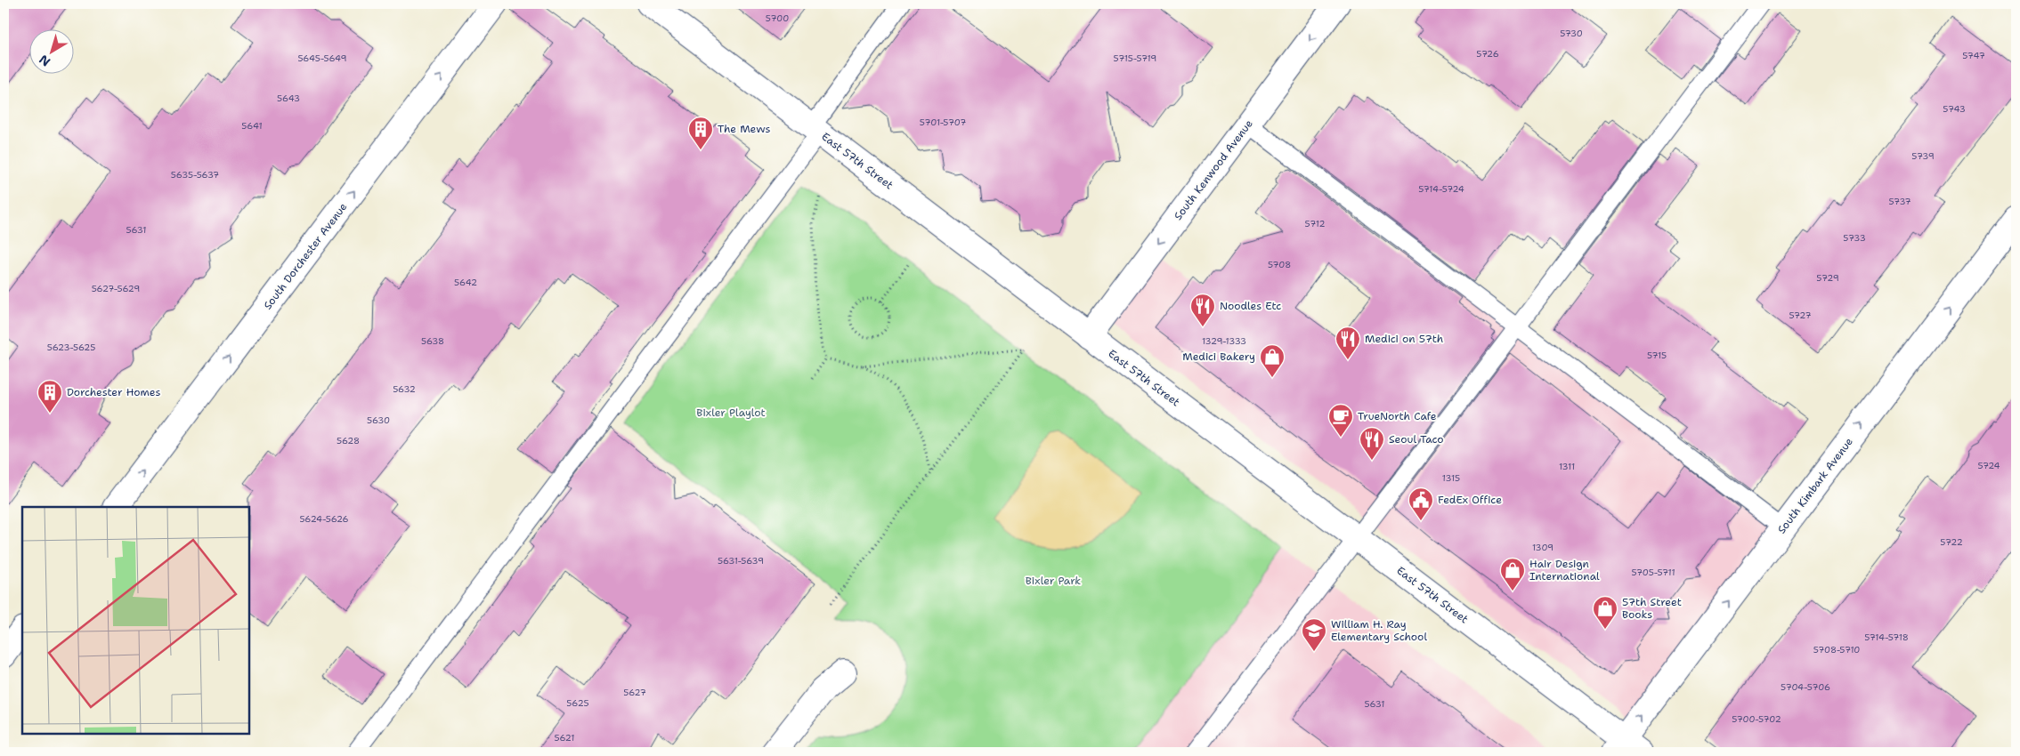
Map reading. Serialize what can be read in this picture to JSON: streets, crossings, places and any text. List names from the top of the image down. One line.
{"streets":{"street":["East 57th Street","South Kenwood Avenue","South Dorchester Avenue","South Kimbark Avenue"]},"crossings":[["East 57th Street","South Kenwood Avenue"],["East 57th Street","South Kimbark Avenue"]],"one_way":["South Kenwood Avenue","South Dorchester Avenue","South Kimbark Avenue"],"parks":["Bixler Playlot","Bixler Park"],"places":{"building":["The Mews","Dorchester Homes"],"restaurant":["Noodles Etc","Medici on 57th","Seoul Taco"],"shop":["Medici Bakery","Hair Design International","57th Street Books"],"cafe":["TrueNorth Cafe"],"public building":["FedEx Office"],"school or university":["William H. Ray Elementary School"]},"house_numbers":["5700","5730","5726","5747","5645-5649","5715-5719","5643","5743","5701-5707","5641","5739","5635-5637","5714-5724","5737","5712","5631","5733","5708","5729","5642","5627-5629","5727","5638","1329-1333","5623-5625","5715","5632","5630","5628","5724","1311","1315","5624-5626","5722","1309","5631-5639","5705-5711","5714-5718","5708-5710","5704-5706","5627","5625","5631","5700-5702","5621"],"north":"bottom left"}
